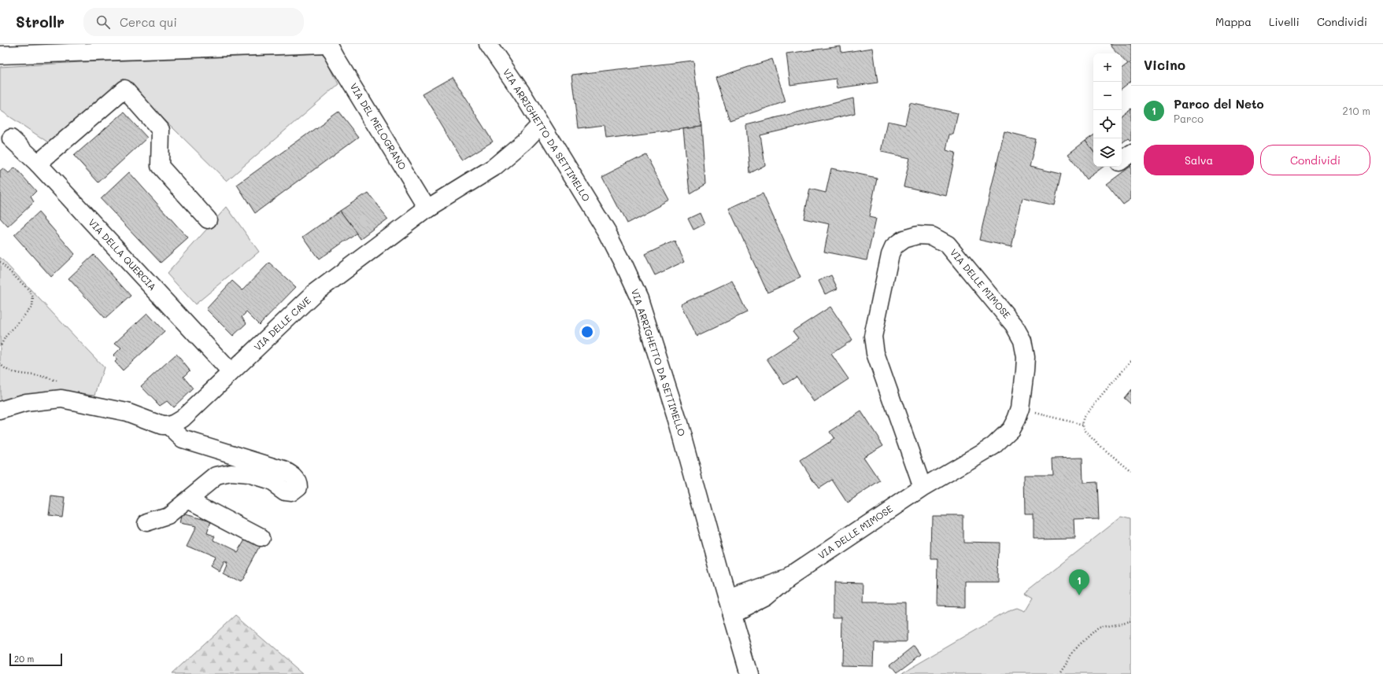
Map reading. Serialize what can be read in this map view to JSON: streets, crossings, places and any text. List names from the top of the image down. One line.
{"streets":{"street":["VIA DEL MELOGRANO","VIA ARRIGHETTO DA SETTIMELLO","VIA DELLA QUERCIA","VIA DELLE MIMOSE","VIA DELLE CAVE"]},"crossings":[["VIA DEL MELOGRANO","VIA DELLE CAVE"],["VIA ARRIGHETTO DA SETTIMELLO","VIA DELLE MIMOSE"],["VIA ARRIGHETTO DA SETTIMELLO","VIA DELLE CAVE"],["VIA DELLA QUERCIA","VIA DELLE CAVE"]],"scale_bar":"20 m","page":{"header":"Strollr","search":"Cerca qui","nav":["Mappa","Livelli","Condividi"],"heading":"Vicino","map_buttons":["+","−"],"list":[{"mark":"1","name":"Parco del Neto","note":"Parco","value":"210 m"}],"buttons":["Salva","Condividi"],"pins":"1","scale":"20 m"}}
